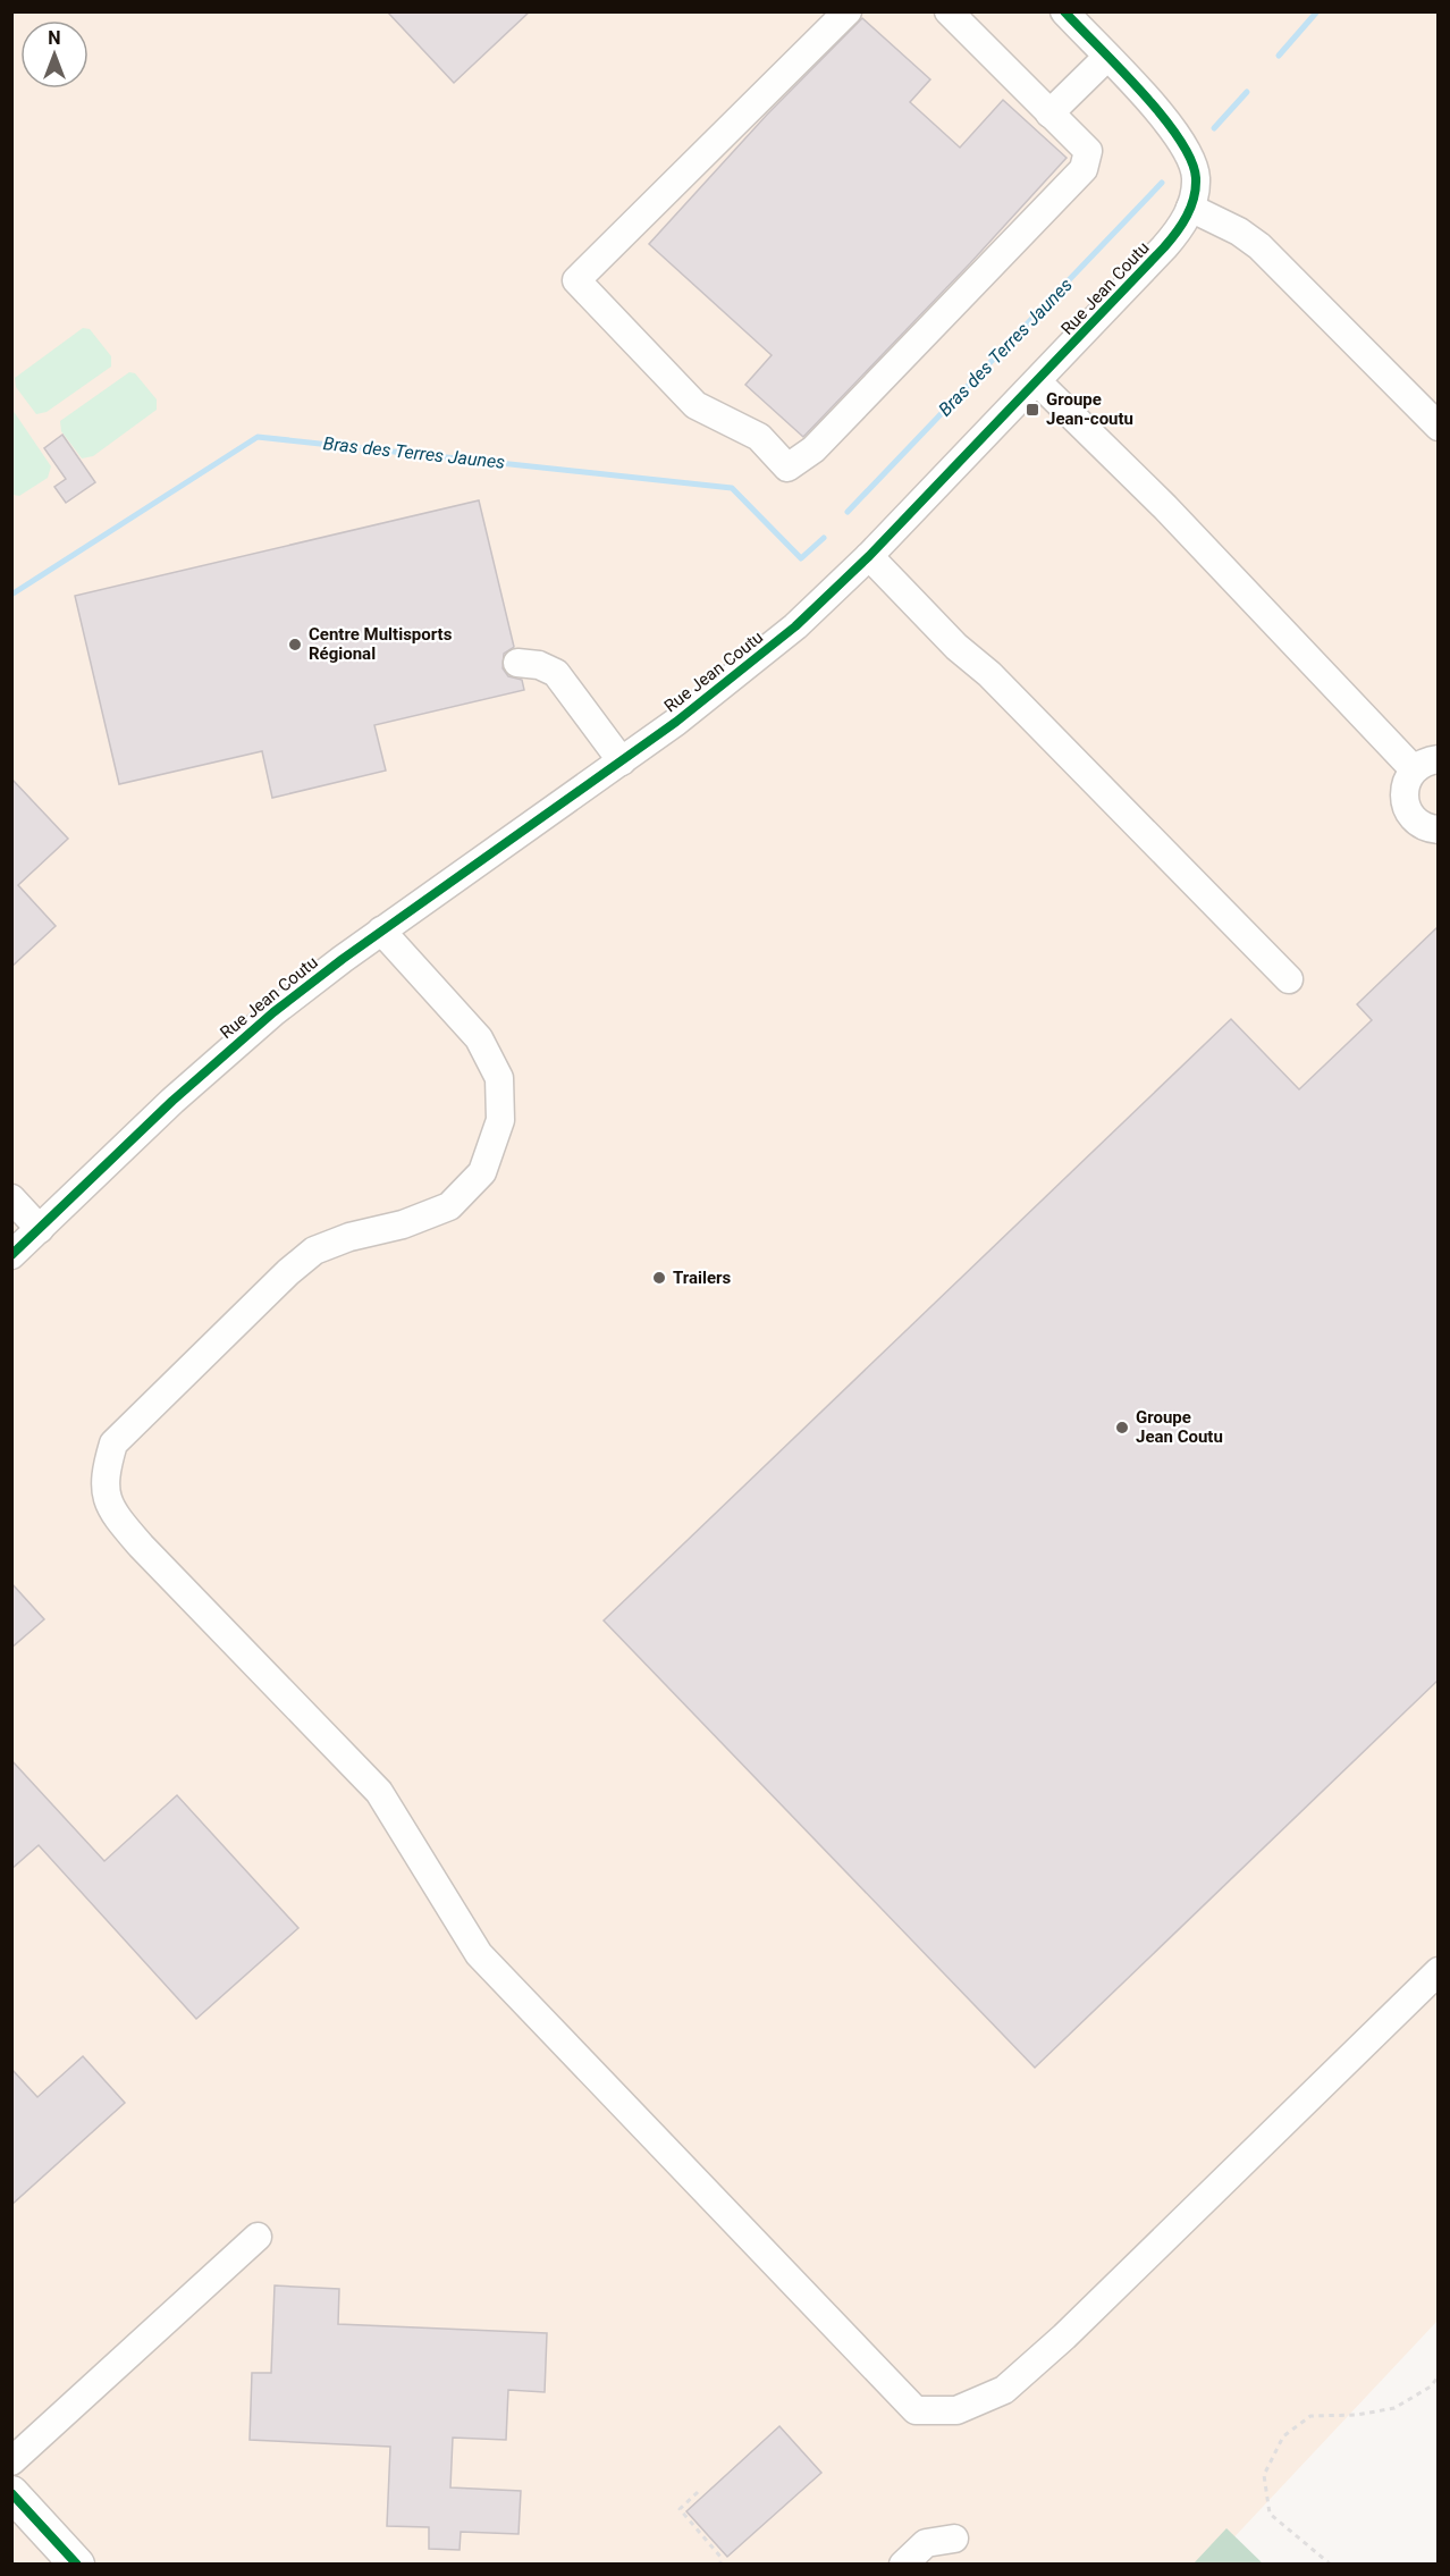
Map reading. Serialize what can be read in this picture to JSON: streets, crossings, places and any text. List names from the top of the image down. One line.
{"streets":{"street":["Rue Jean Coutu"]},"water":["Bras des Terres Jaunes"],"places":{"transit":["Groupe Jean-coutu"],"other":["Centre Multisports Régional","Trailers","Groupe Jean Coutu"]},"north":"top"}
